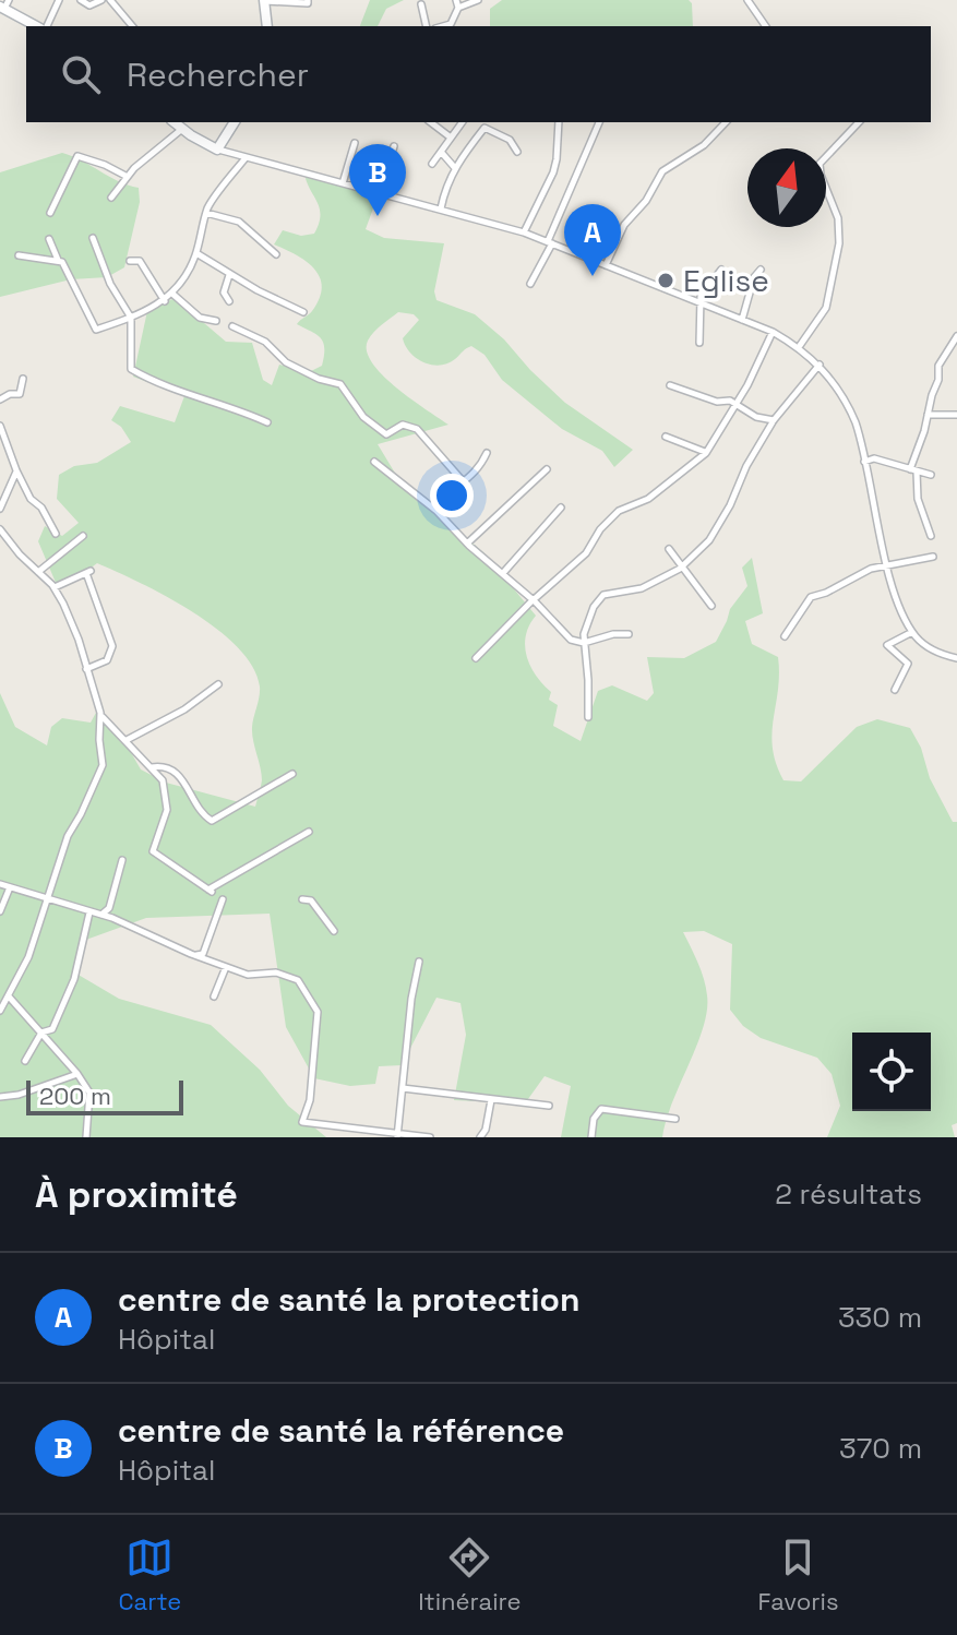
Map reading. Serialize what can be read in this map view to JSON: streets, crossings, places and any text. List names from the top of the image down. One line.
{"places":["Eglise"],"scale_bar":"200 m","north":"top","page":{"search":"Rechercher","pins":["B","A"],"scale":"200 m","heading":["À proximité","2 résultats"],"list":[{"mark":"A","name":"centre de santé la protection","note":"Hôpital","value":"330 m"},{"mark":"B","name":"centre de santé la référence","note":"Hôpital","value":"370 m"}],"nav":["Carte","Itinéraire","Favoris"]}}
